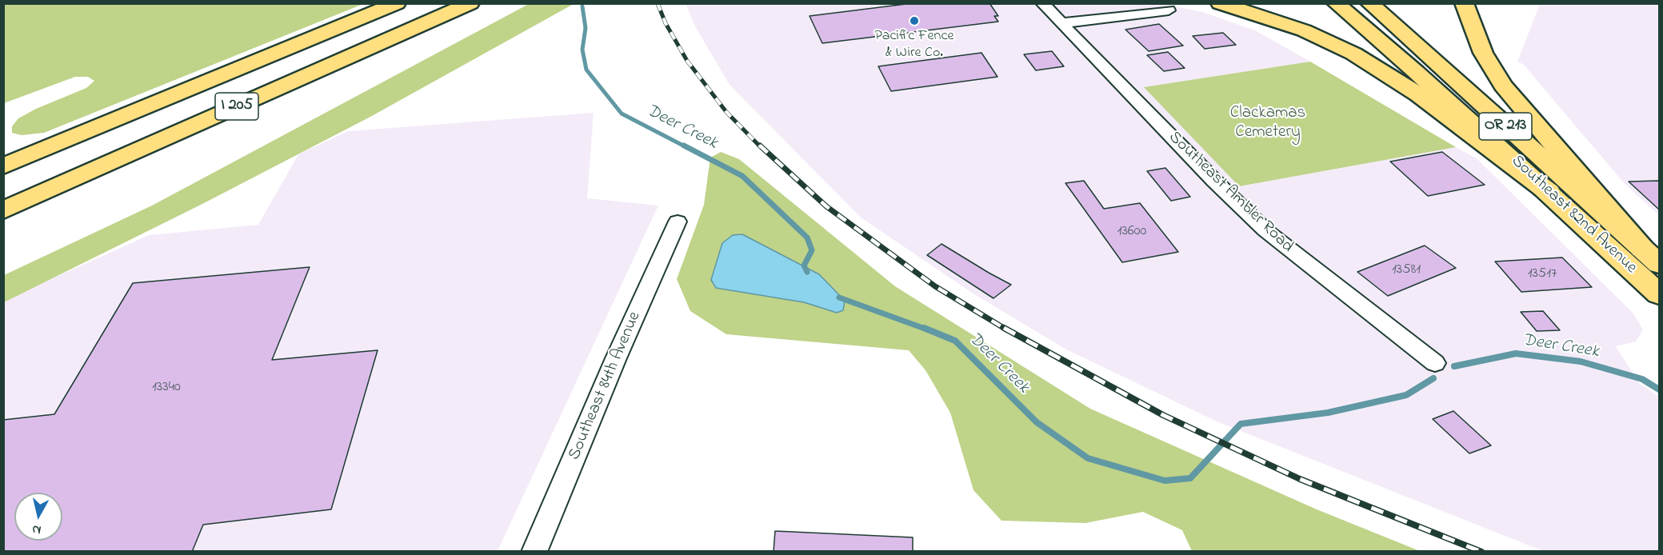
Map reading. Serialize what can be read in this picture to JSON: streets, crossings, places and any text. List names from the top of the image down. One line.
{"streets":{"main road":["I 205","OR 213","Southeast 82nd Avenue"],"street":["Southeast Ambler Road","Southeast 84th Avenue"]},"water":["Deer Creek"],"parks":["Clackamas Cemetery"],"places":["Pacific Fence & Wire Co."],"house_numbers":["13600","13581","13517","13340"],"north":"bottom"}
